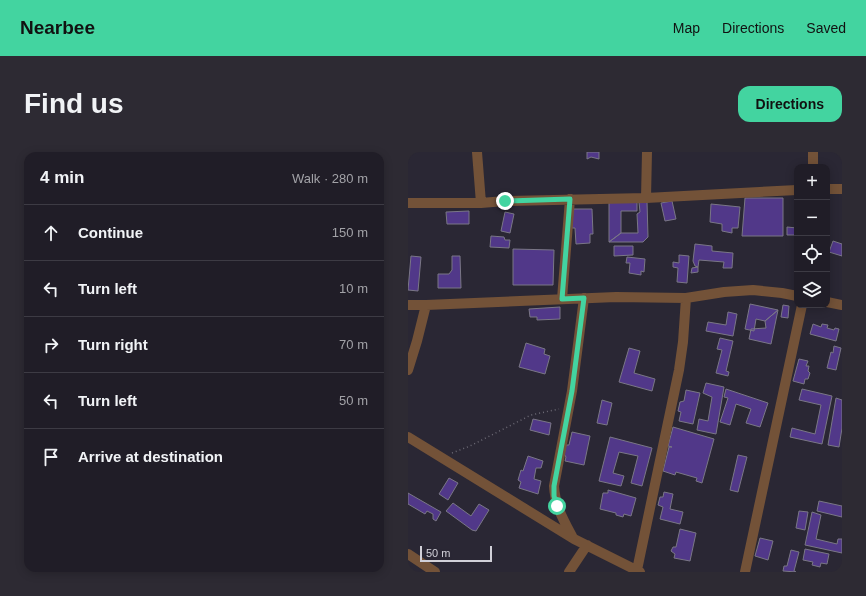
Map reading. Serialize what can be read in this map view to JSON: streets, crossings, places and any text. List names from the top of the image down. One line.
{"scale_bar":"50 m","page":{"header":"Nearbee","nav":["Map","Directions","Saved"],"buttons":"Directions","title":"Find us","heading":["4 min","Walk · 280 m"],"map_buttons":["+","−"],"list":[["Continue","150 m"],["Turn left","10 m"],["Turn right","70 m"],["Turn left","50 m"],"Arrive at destination"],"scale":"50 m"}}
